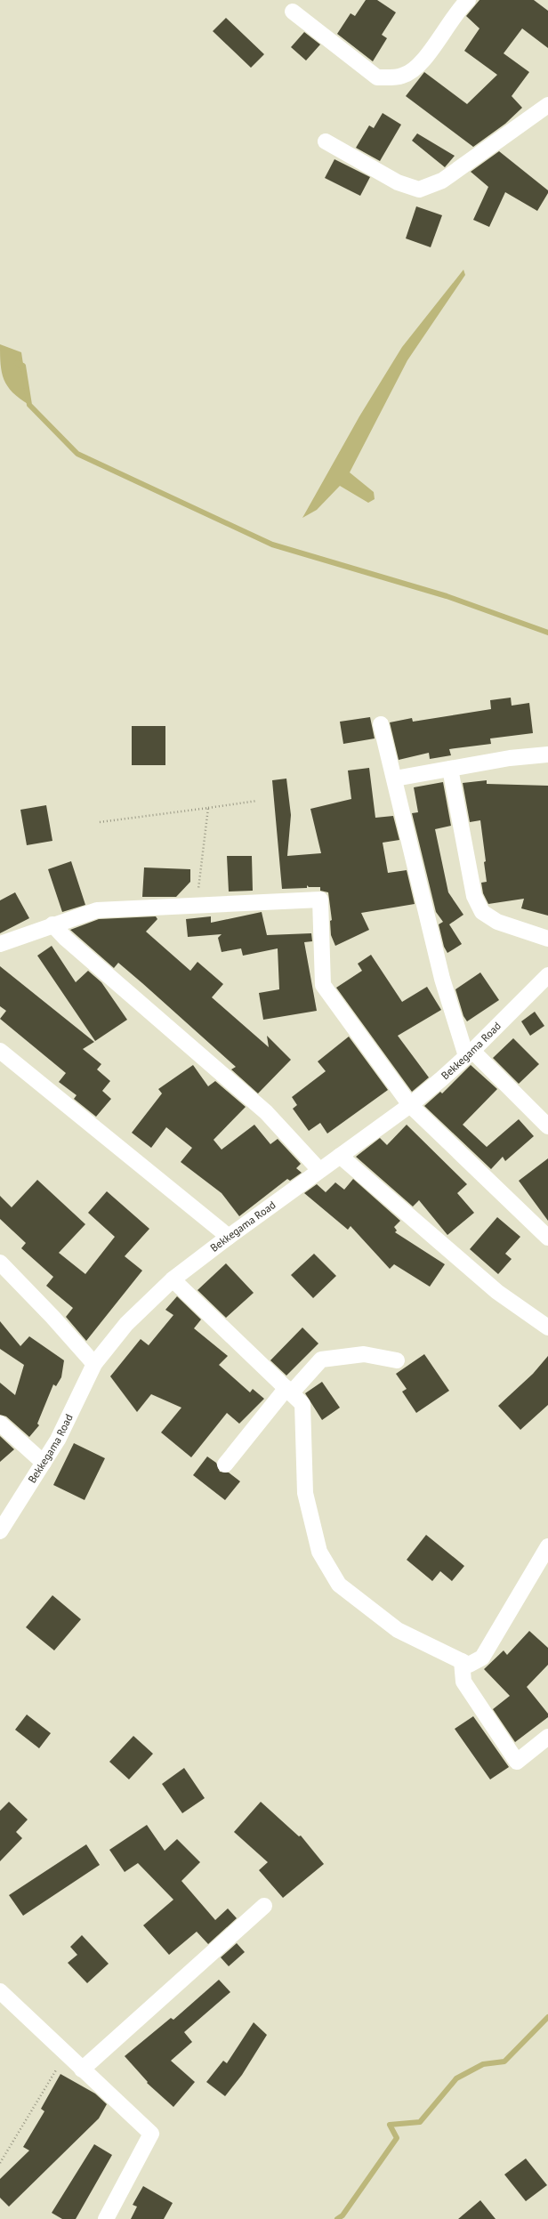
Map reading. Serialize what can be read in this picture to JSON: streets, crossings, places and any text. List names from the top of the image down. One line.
{"streets":{"street":["Bekkegama Road"]}}
